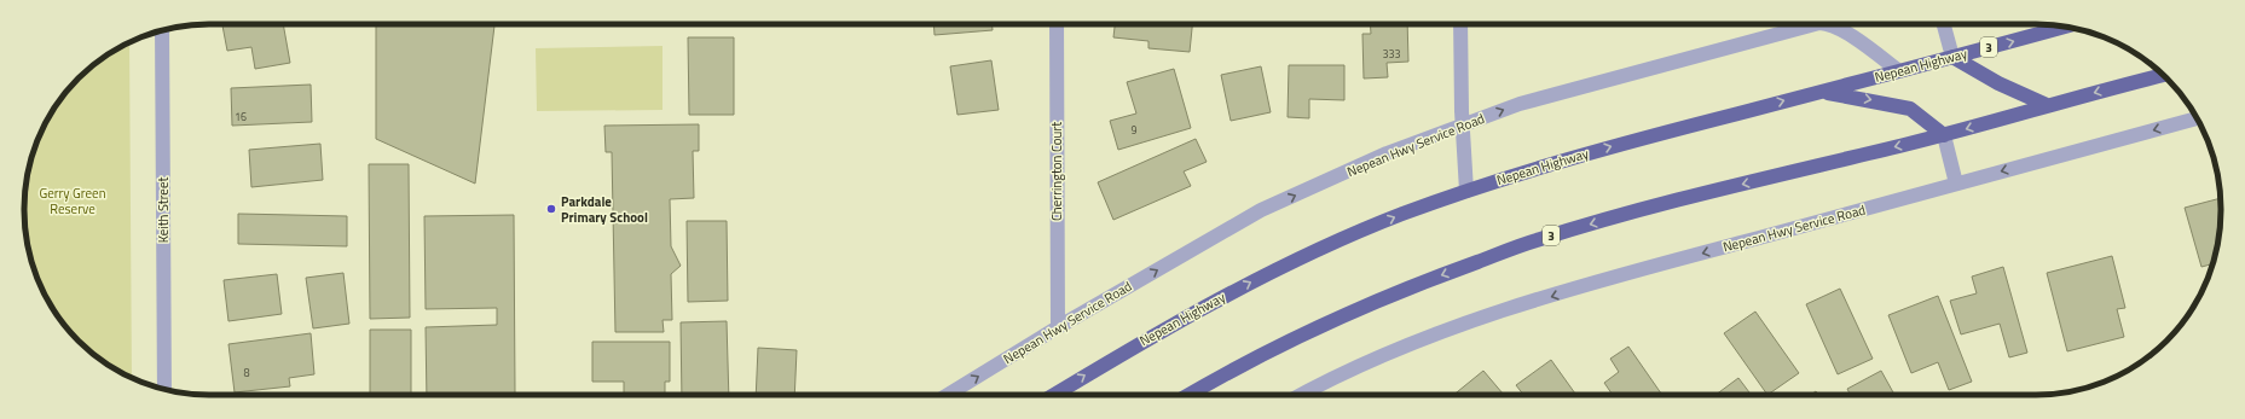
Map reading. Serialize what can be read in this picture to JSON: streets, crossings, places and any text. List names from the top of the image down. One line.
{"streets":{"highway":["3","Nepean Highway"],"street":["Nepean Hwy Service Road","Cherrington Court","Keith Street"]},"crossings":[["Nepean Highway","Nepean Hwy Service Road"],["Nepean Hwy Service Road","Cherrington Court"]],"parks":["Gerry Green Reserve"],"places":["Parkdale Primary School"],"house_numbers":["333","16","9","8"]}
